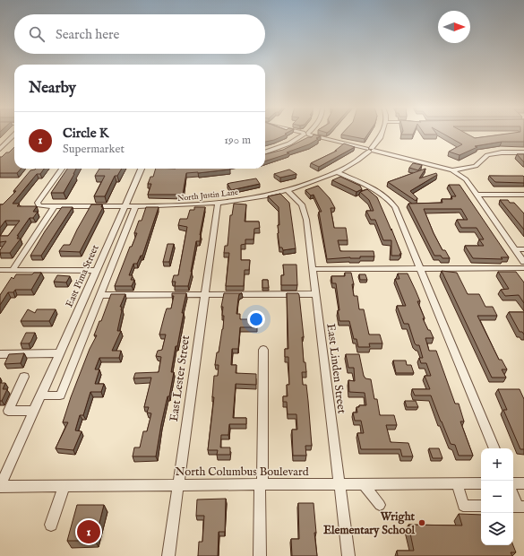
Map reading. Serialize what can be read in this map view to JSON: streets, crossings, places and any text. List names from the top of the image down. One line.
{"streets":{"street":["North Justin Lane","East Pima Street","East Linden Street","East Lester Street","North Columbus Boulevard"]},"crossings":[["North Justin Lane","East Pima Street"],["North Justin Lane","East Linden Street"],["North Justin Lane","East Lester Street"],["East Pima Street","North Columbus Boulevard"],["East Linden Street","North Columbus Boulevard"],["East Lester Street","North Columbus Boulevard"]],"places":["Wright Elementary School"],"north":"right","page":{"search":"Search here","heading":"Nearby","list":[{"mark":"1","name":"Circle K","note":"Supermarket","value":"190 m"}],"map_buttons":["+","−"],"pins":"1"}}
